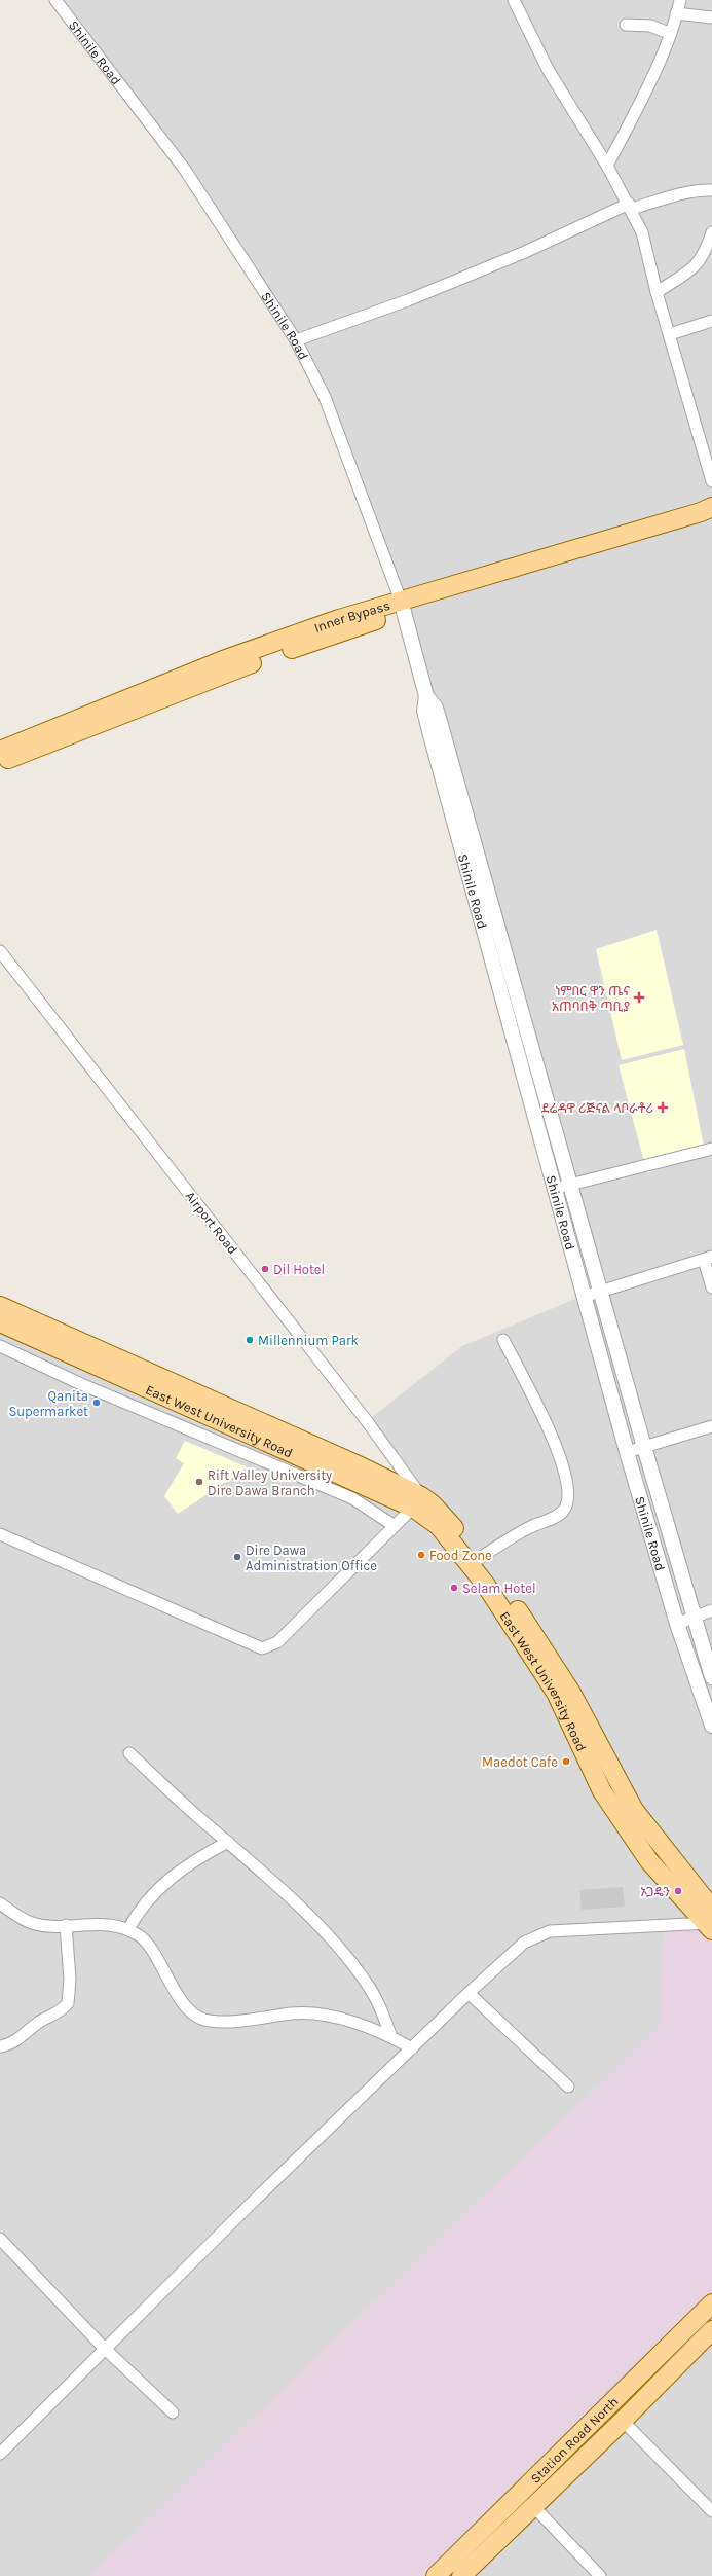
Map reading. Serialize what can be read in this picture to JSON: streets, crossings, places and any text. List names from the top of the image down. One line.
{"streets":{"main road":["Inner Bypass","East West University Road","Station Road North"],"street":["Shinile Road","Airport Road"]},"crossings":[["Shinile Road","Inner Bypass"],["Airport Road","East West University Road"]],"places":{"health":["ነምበር ዋን ጤና አጠባበቅ ጣቢያ","ደሬዳዋ ሪጅናል ላቦራቶሪ"],"other":["Dil Hotel","Millennium Park","Qanita Supermarket","Rift Valley University Dire Dawa Branch","Food Zone","Dire Dawa Administration Office","Selam Hotel","Maedot Cafe","ኦጋዴን"]}}
